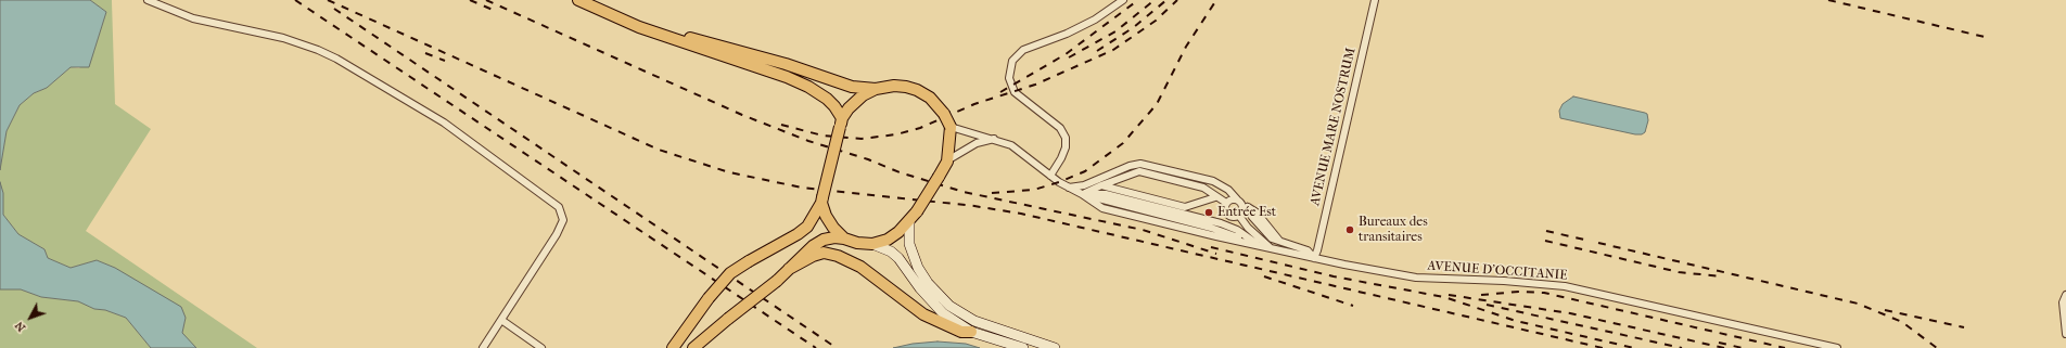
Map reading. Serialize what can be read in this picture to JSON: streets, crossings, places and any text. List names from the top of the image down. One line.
{"streets":{"street":["AVENUE MARE NOSTRUM","AVENUE D'OCCITANIE"]},"crossings":[["AVENUE MARE NOSTRUM","AVENUE D'OCCITANIE"]],"places":["Entrée Est","Bureaux des transitaires"],"north":"bottom left"}
